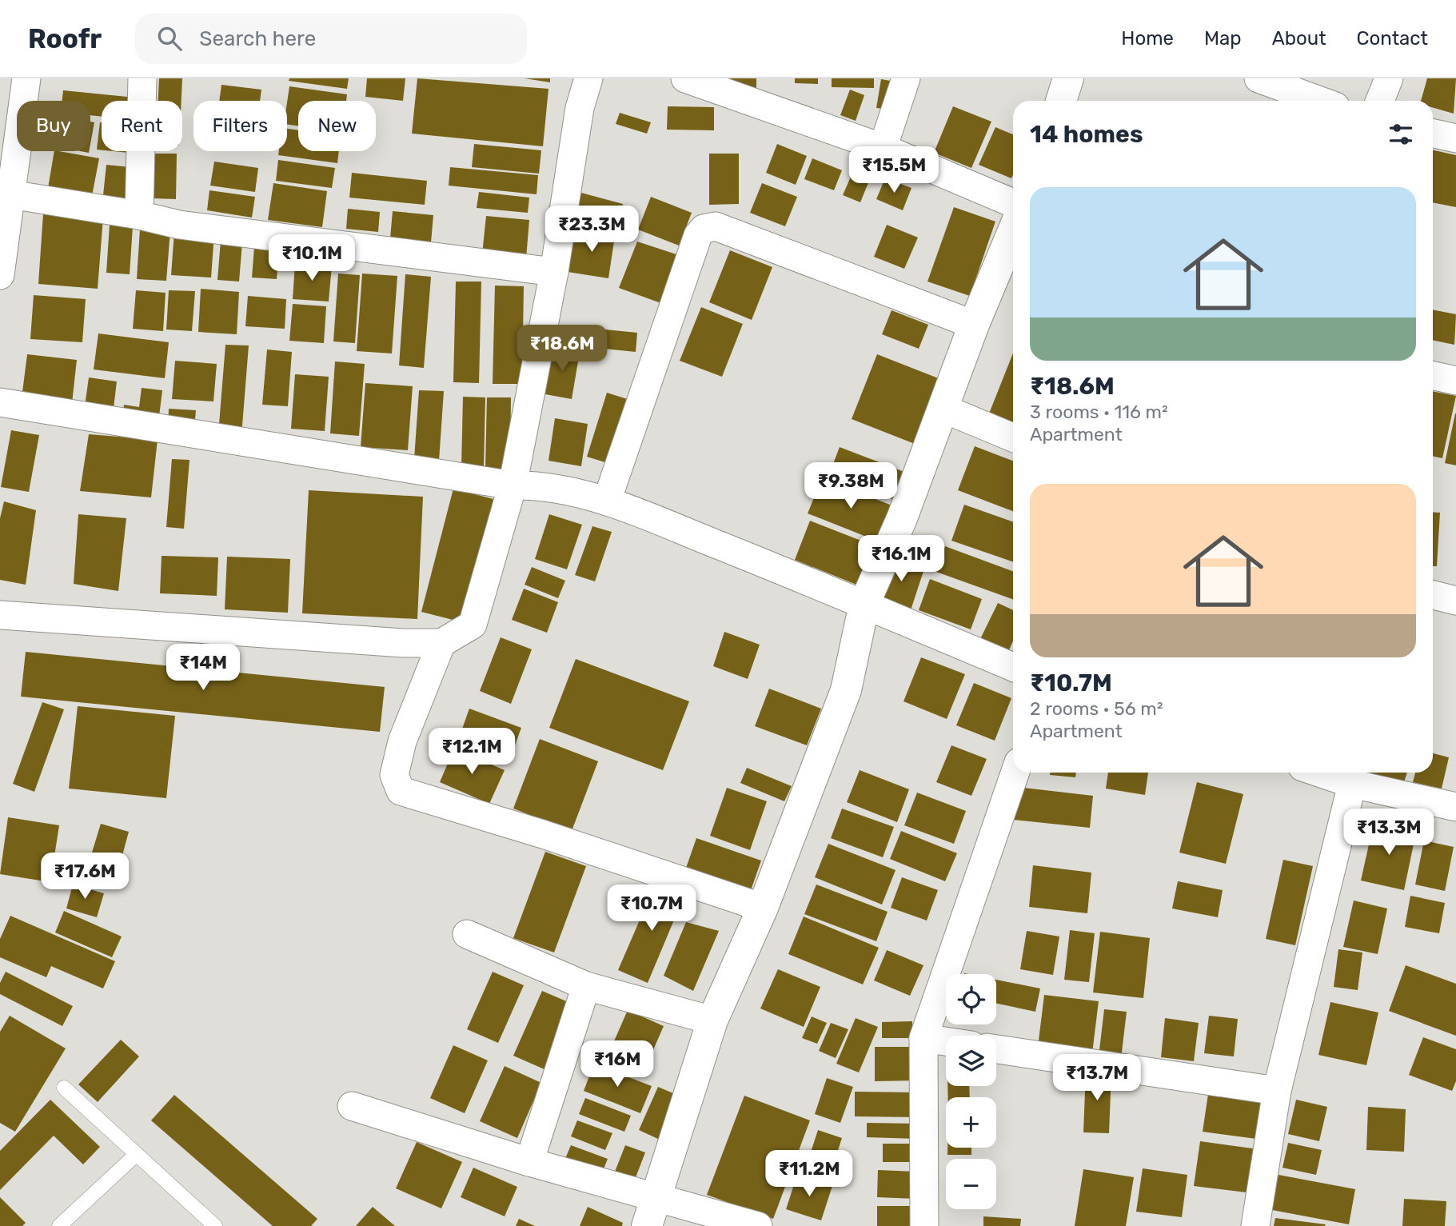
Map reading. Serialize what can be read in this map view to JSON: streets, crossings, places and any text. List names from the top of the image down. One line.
{"page":{"header":"Roofr","search":"Search here","nav":["Home","Map","About","Contact"],"chip":["Buy","Rent","Filters","New"],"heading":"14 homes","price":["₹15.5M","₹23.3M","₹10.1M","₹18.6M","₹9.38M","₹16.1M","₹14M","₹12.1M","₹13.3M","₹17.6M","₹10.7M","₹16M","₹13.7M","₹11.2M"],"list":[{"name":"₹18.6M","note":"3 rooms · 116 m² · Apartment"},{"name":"₹10.7M","note":"2 rooms · 56 m² · Apartment"}],"map_buttons":["+","−"]}}
